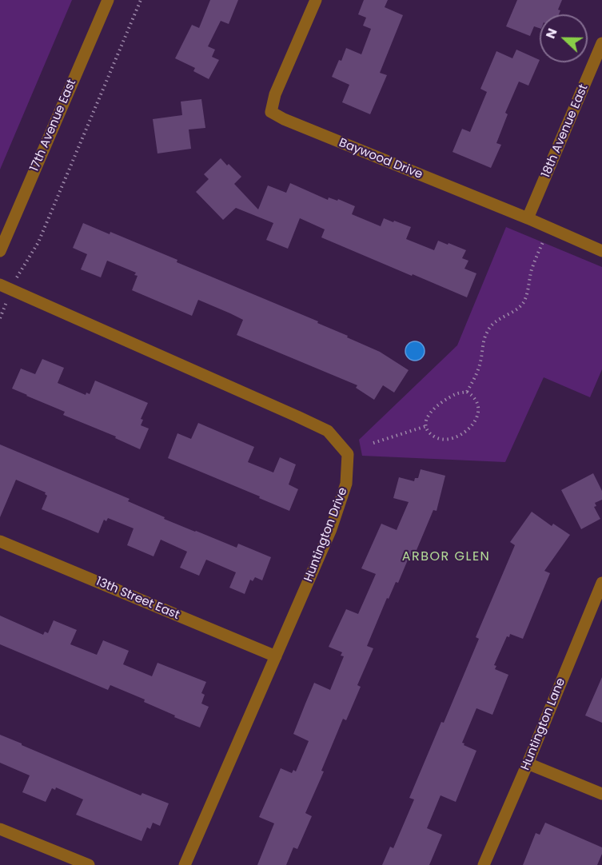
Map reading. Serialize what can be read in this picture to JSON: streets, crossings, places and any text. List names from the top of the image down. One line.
{"streets":{"street":["17th Avenue East","18th Avenue East","Baywood Drive","Huntington Drive","13th Street East","Huntington Lane"]},"crossings":[["18th Avenue East","Baywood Drive"],["Huntington Drive","13th Street East"]],"districts":["ARBOR GLEN"],"north":"left"}
